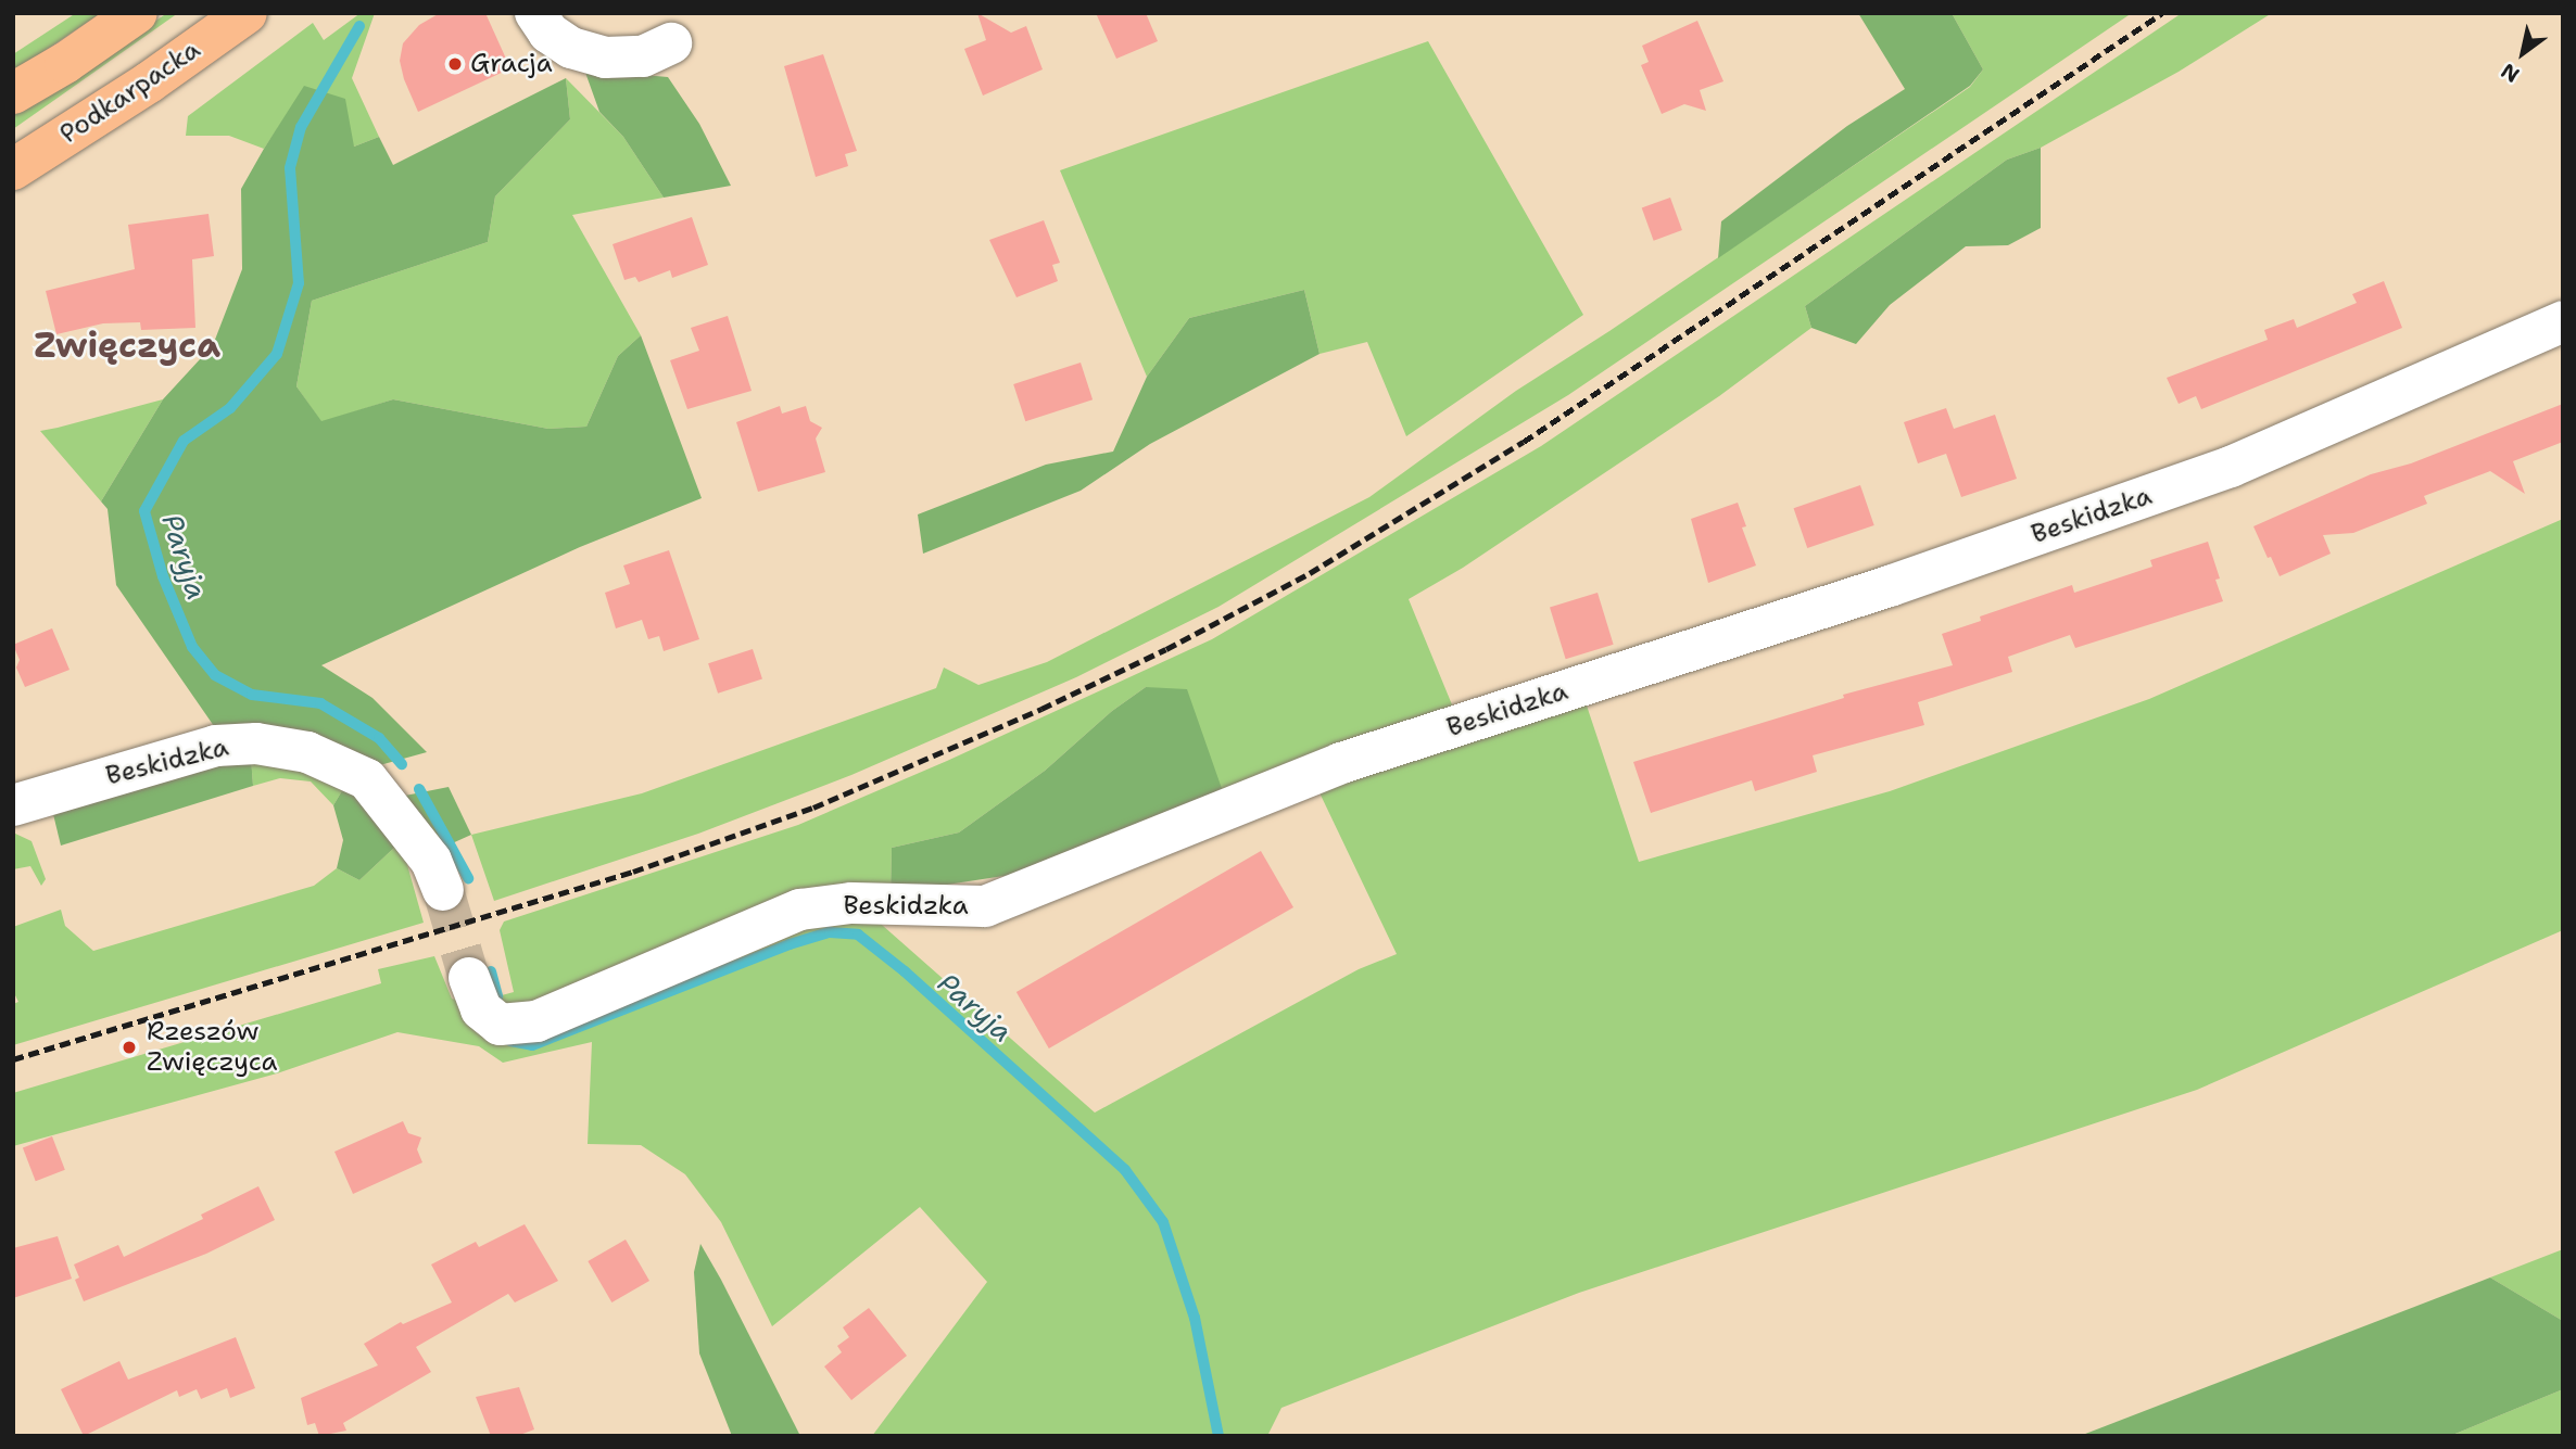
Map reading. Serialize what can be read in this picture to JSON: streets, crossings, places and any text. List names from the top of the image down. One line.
{"streets":{"highway":["Podkarpacka"],"street":["Beskidzka"]},"districts":["Zwięczyca"],"water":["Paryja"],"places":["Gracja","Rzeszów Zwięczyca"],"north":"bottom left"}
